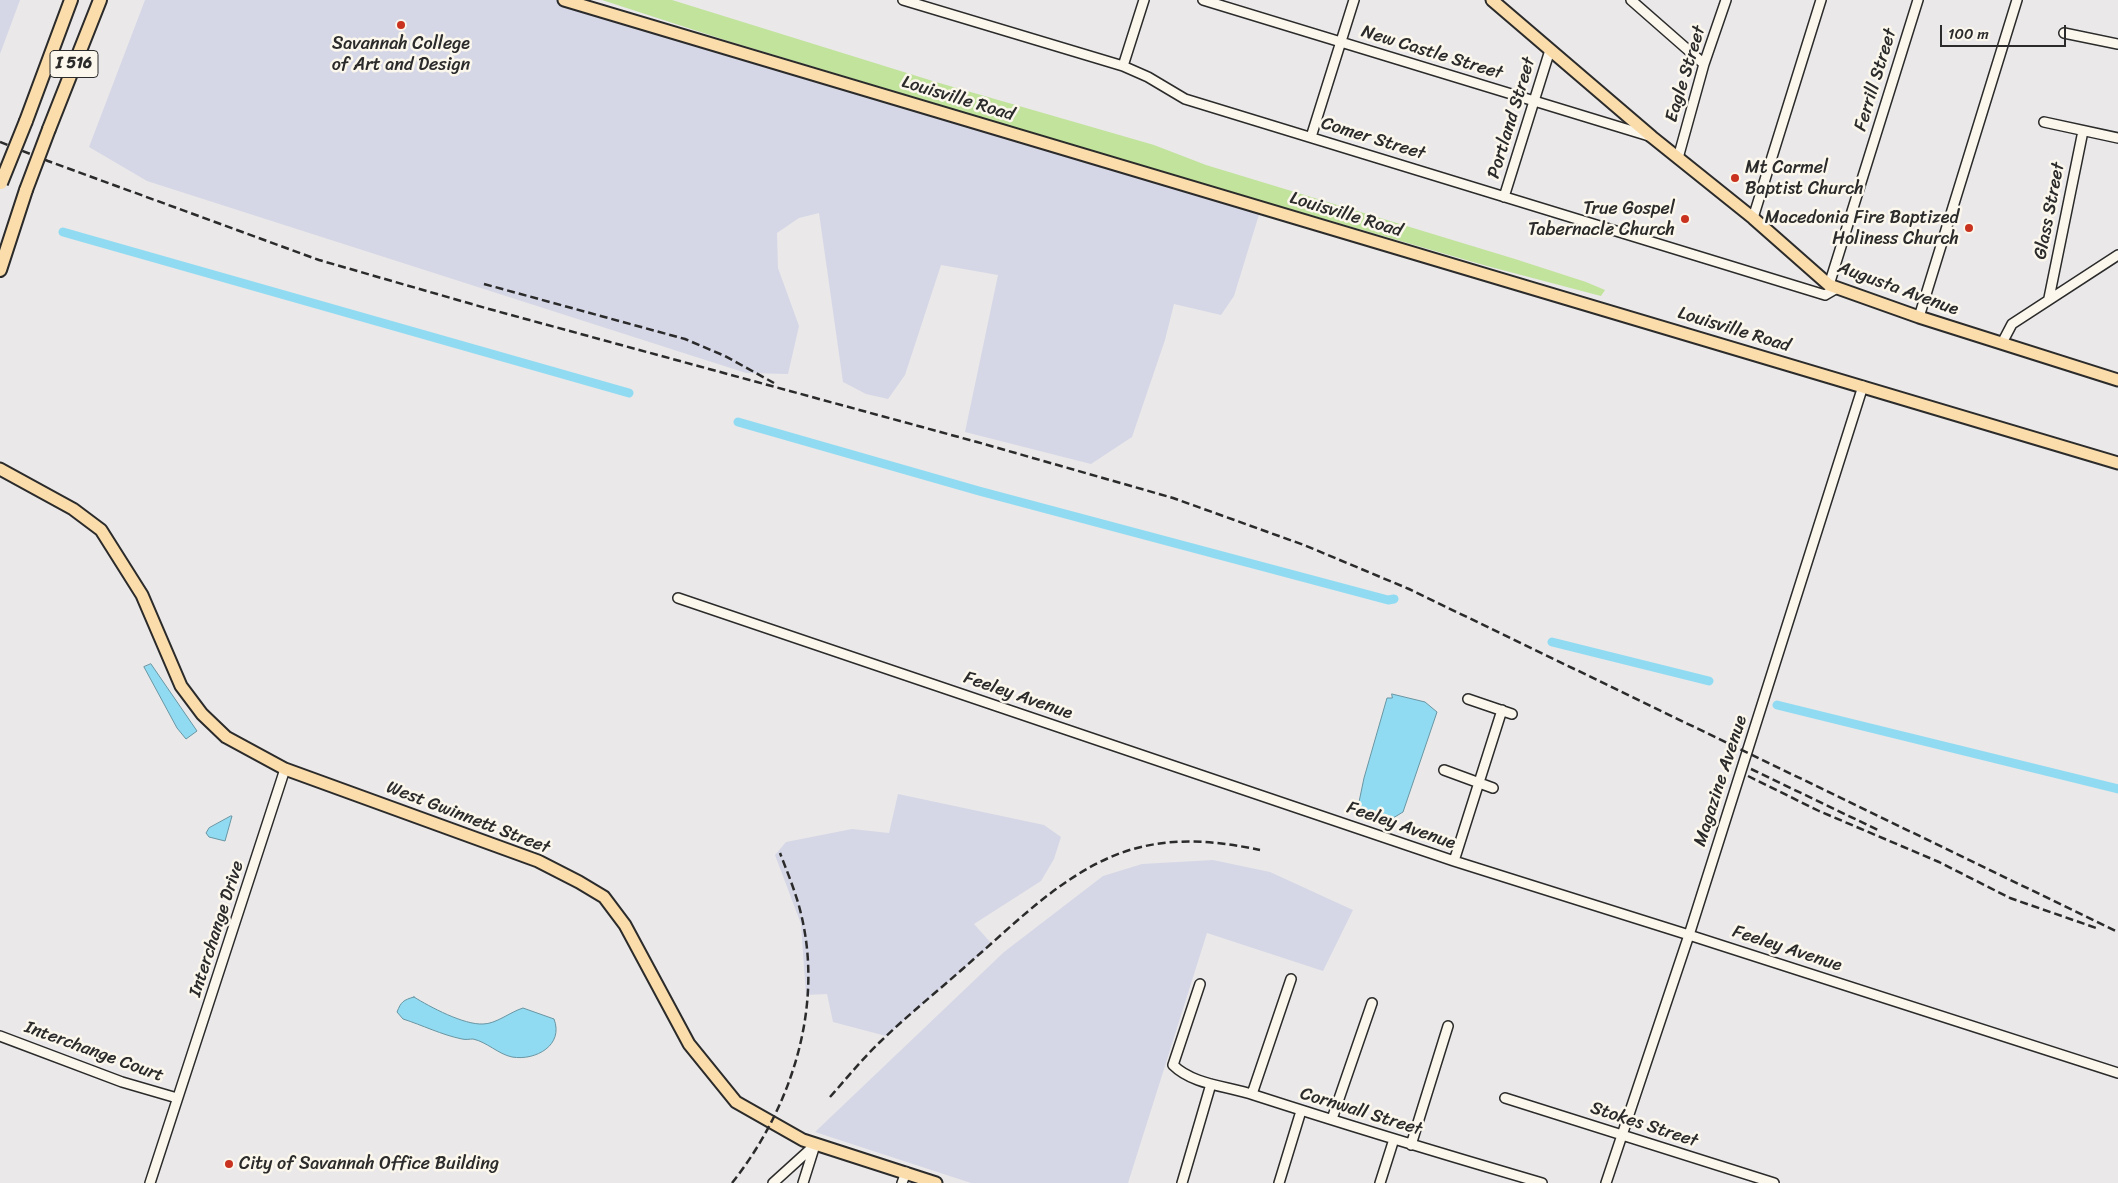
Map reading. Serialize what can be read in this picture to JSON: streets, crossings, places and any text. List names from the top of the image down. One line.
{"streets":{"highway":["I 516"],"main road":["Louisville Road","Augusta Avenue","West Gwinnett Street"],"street":["New Castle Street","Eagle Street","Ferrill Street","Portland Street","Comer Street","Glass Street","Feeley Avenue","Magazine Avenue","Interchange Drive","Interchange Court","Cornwall Street","Stokes Street"]},"crossings":[["New Castle Street","Portland Street"],["New Castle Street","Augusta Avenue"],["Eagle Street","Augusta Avenue"],["Ferrill Street","Comer Street"],["Ferrill Street","Augusta Avenue"],["Louisville Road","Magazine Avenue"],["Portland Street","Comer Street"],["Portland Street","Augusta Avenue"],["Comer Street","Augusta Avenue"],["Feeley Avenue","Magazine Avenue"],["Magazine Avenue","Stokes Street"],["West Gwinnett Street","Interchange Drive"],["Interchange Drive","Interchange Court"]],"places":["Savannah College of Art and Design","Mt Carmel Baptist Church","True Gospel Tabernacle Church","Macedonia Fire Baptized Holiness Church","City of Savannah Office Building"],"scale_bar":"100 m"}
